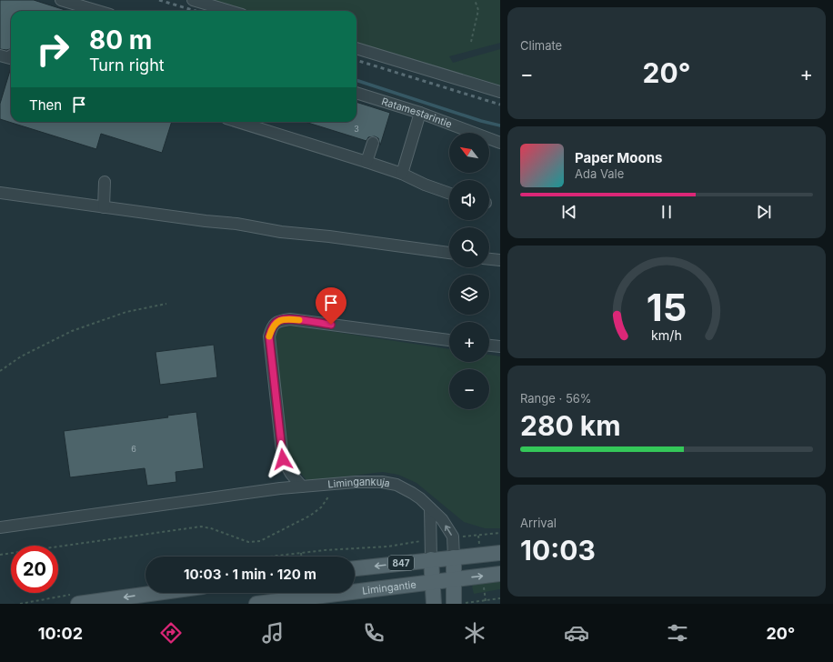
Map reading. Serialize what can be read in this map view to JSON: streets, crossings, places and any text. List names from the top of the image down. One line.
{"streets":{"main road":["847","Limingantie"],"street":["Ratamestarintie","Limingankuja"]},"crossings":[["Limingankuja","847"]],"house_numbers":["3","6"],"north":"top left","page":{"tile":["Climate",["Range · 56%","280 km"],["Arrival","10:03"]],"turn":["80 m","Turn right"],"heat":["−","20°","+"],"then":"Then","map_buttons":["+","−"],"song":["Paper Moons","Ada Vale"],"limit":"20","trip":"10:03 · 1 min · 120 m","tabs":["10:02","20°"],"gauge":["15","km/h"]}}
